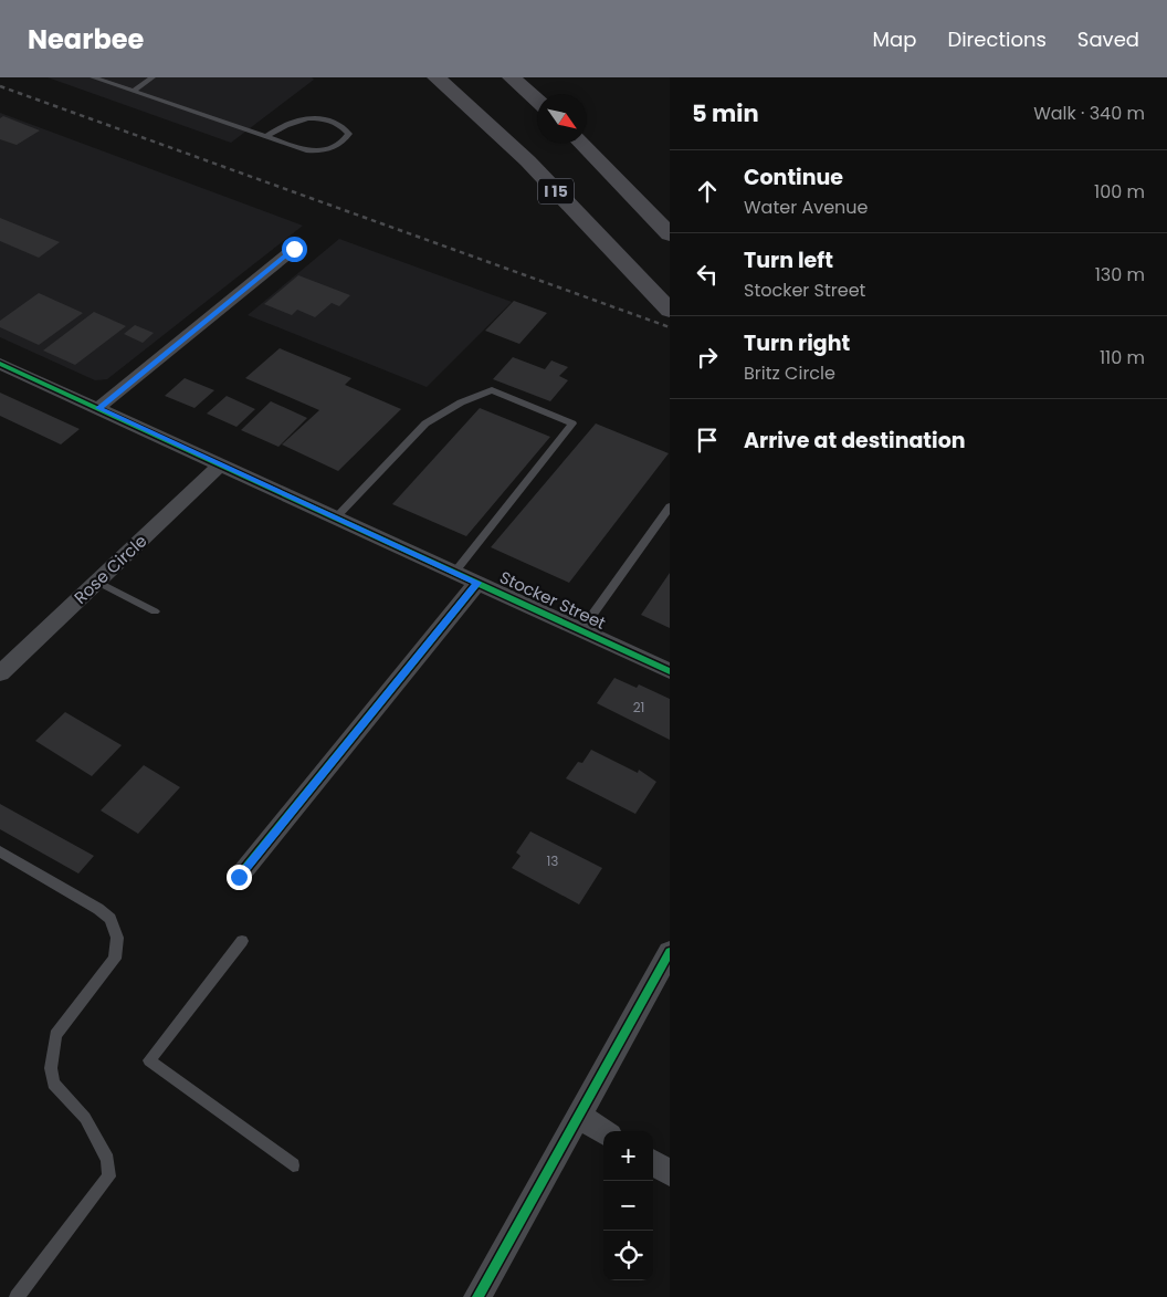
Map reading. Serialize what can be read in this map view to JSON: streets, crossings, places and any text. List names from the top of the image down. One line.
{"streets":{"highway":["I 15"],"street":["Rose Circle","Stocker Street"]},"crossings":[["Rose Circle","Stocker Street"]],"house_numbers":["21","13"],"north":"bottom right","page":{"header":"Nearbee","nav":["Map","Directions","Saved"],"heading":["5 min","Walk · 340 m"],"list":[["Continue","Water Avenue","100 m"],["Turn left","Stocker Street","130 m"],["Turn right","Britz Circle","110 m"],"Arrive at destination"],"map_buttons":["+","−"]}}
